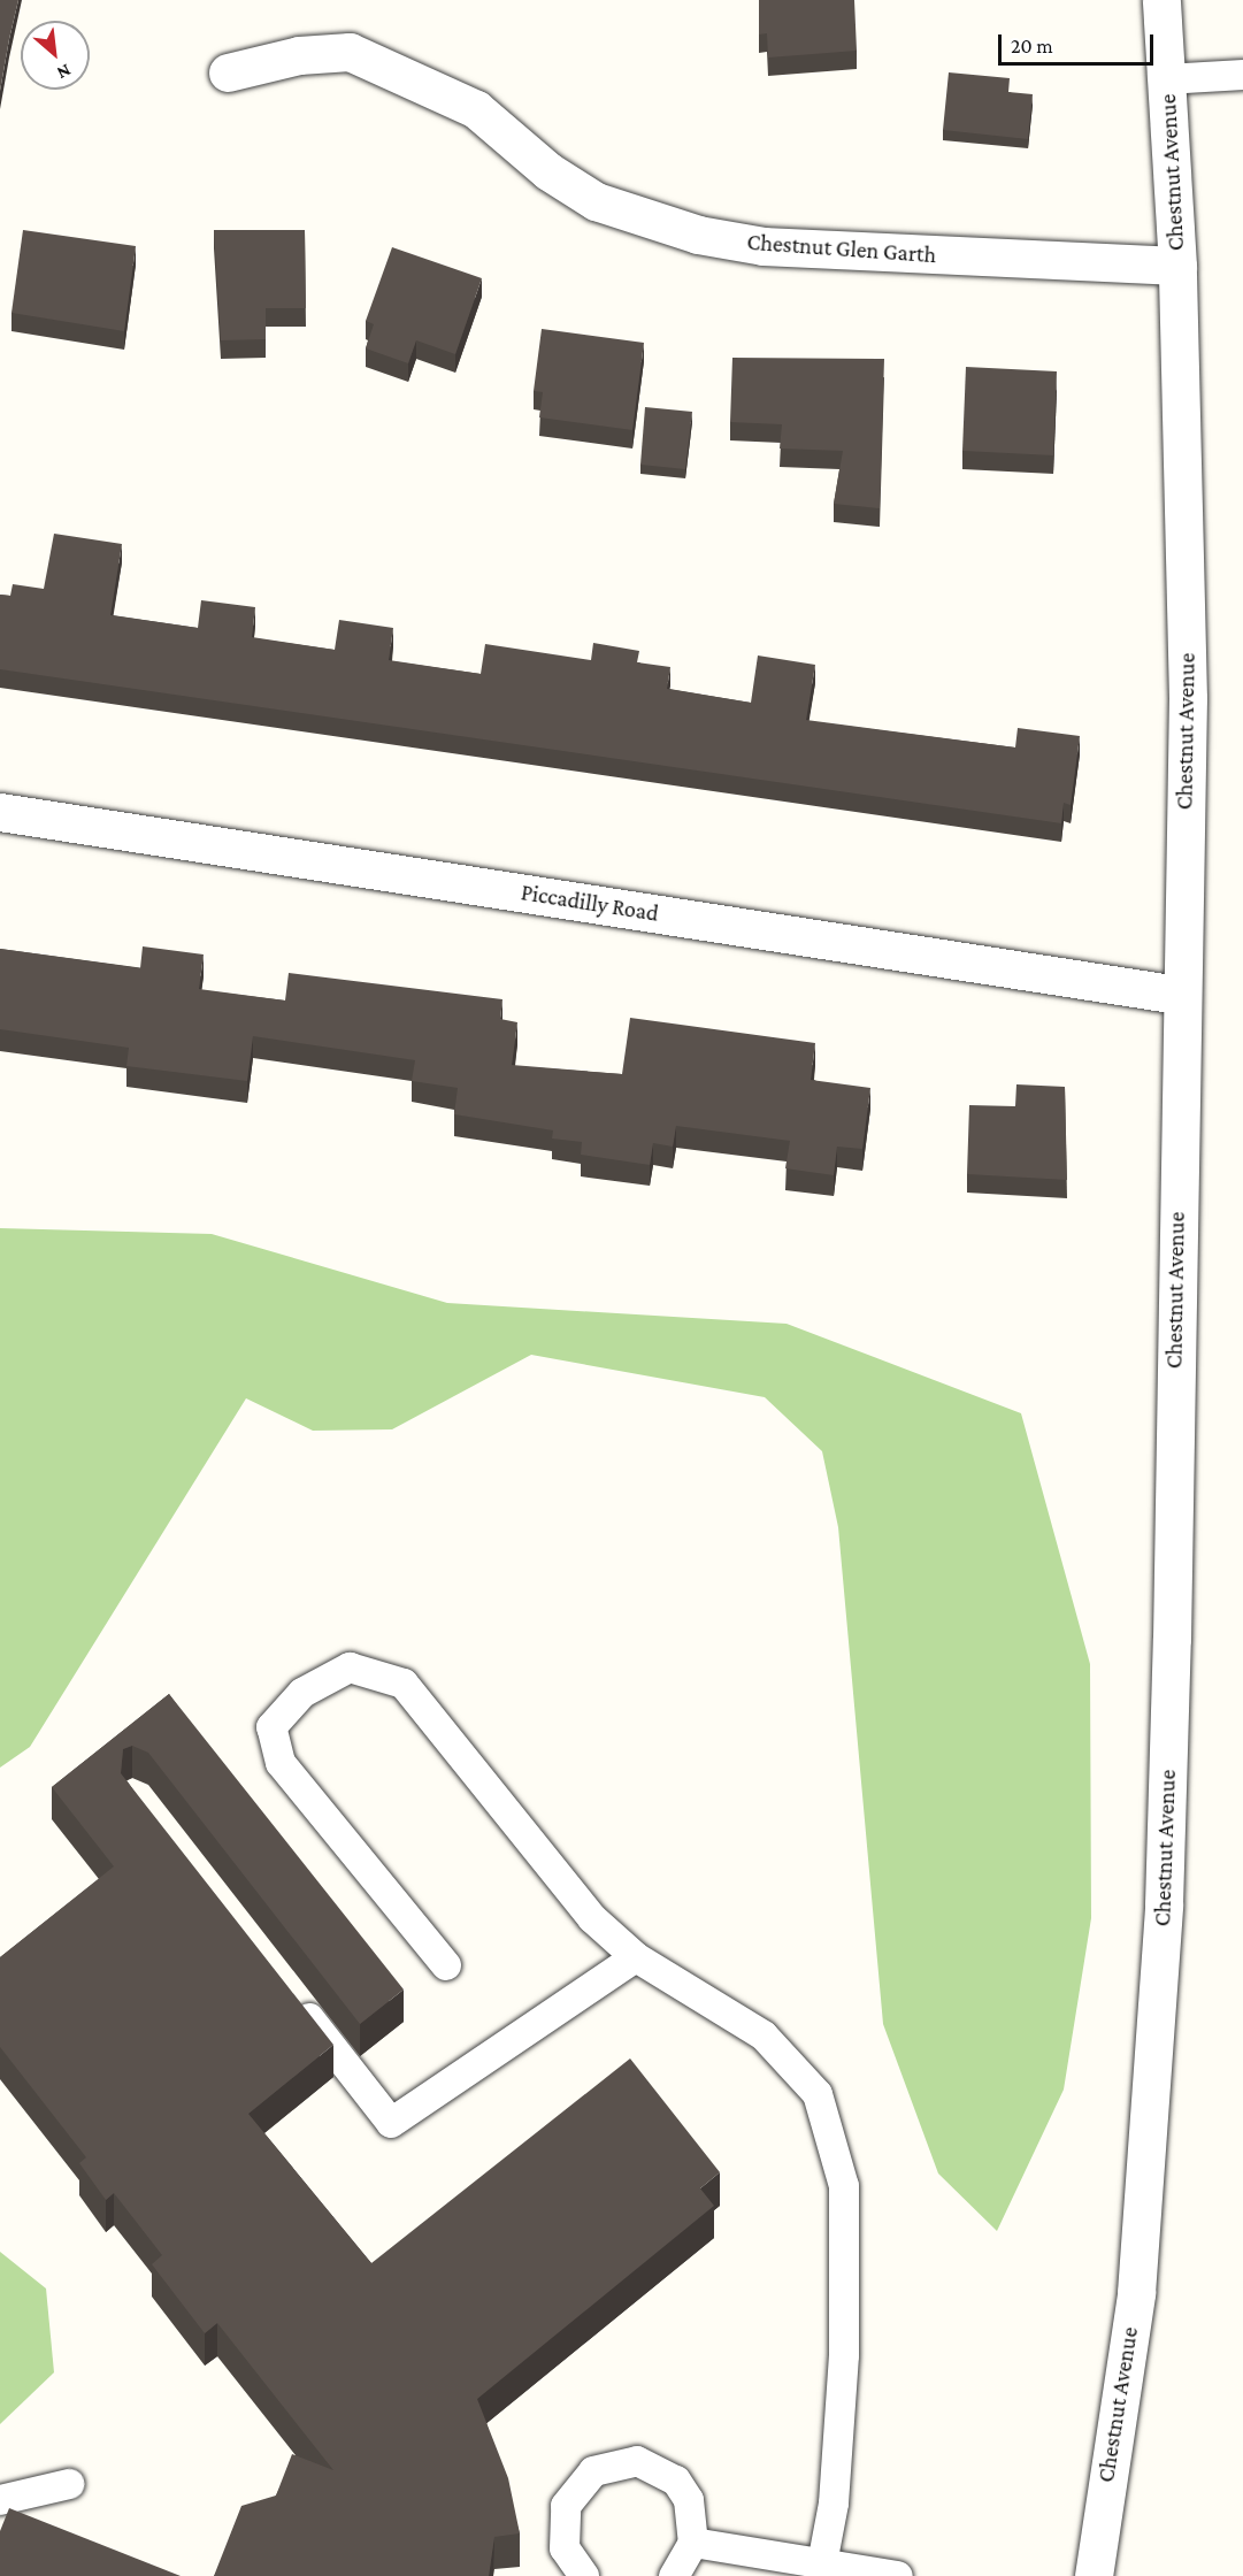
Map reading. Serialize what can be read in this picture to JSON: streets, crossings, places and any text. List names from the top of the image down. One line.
{"streets":{"street":["Chestnut Avenue","Chestnut Glen Garth","Piccadilly Road"]},"crossings":[["Chestnut Avenue","Chestnut Glen Garth"],["Chestnut Avenue","Piccadilly Road"]],"scale_bar":"20 m","north":"bottom right"}
